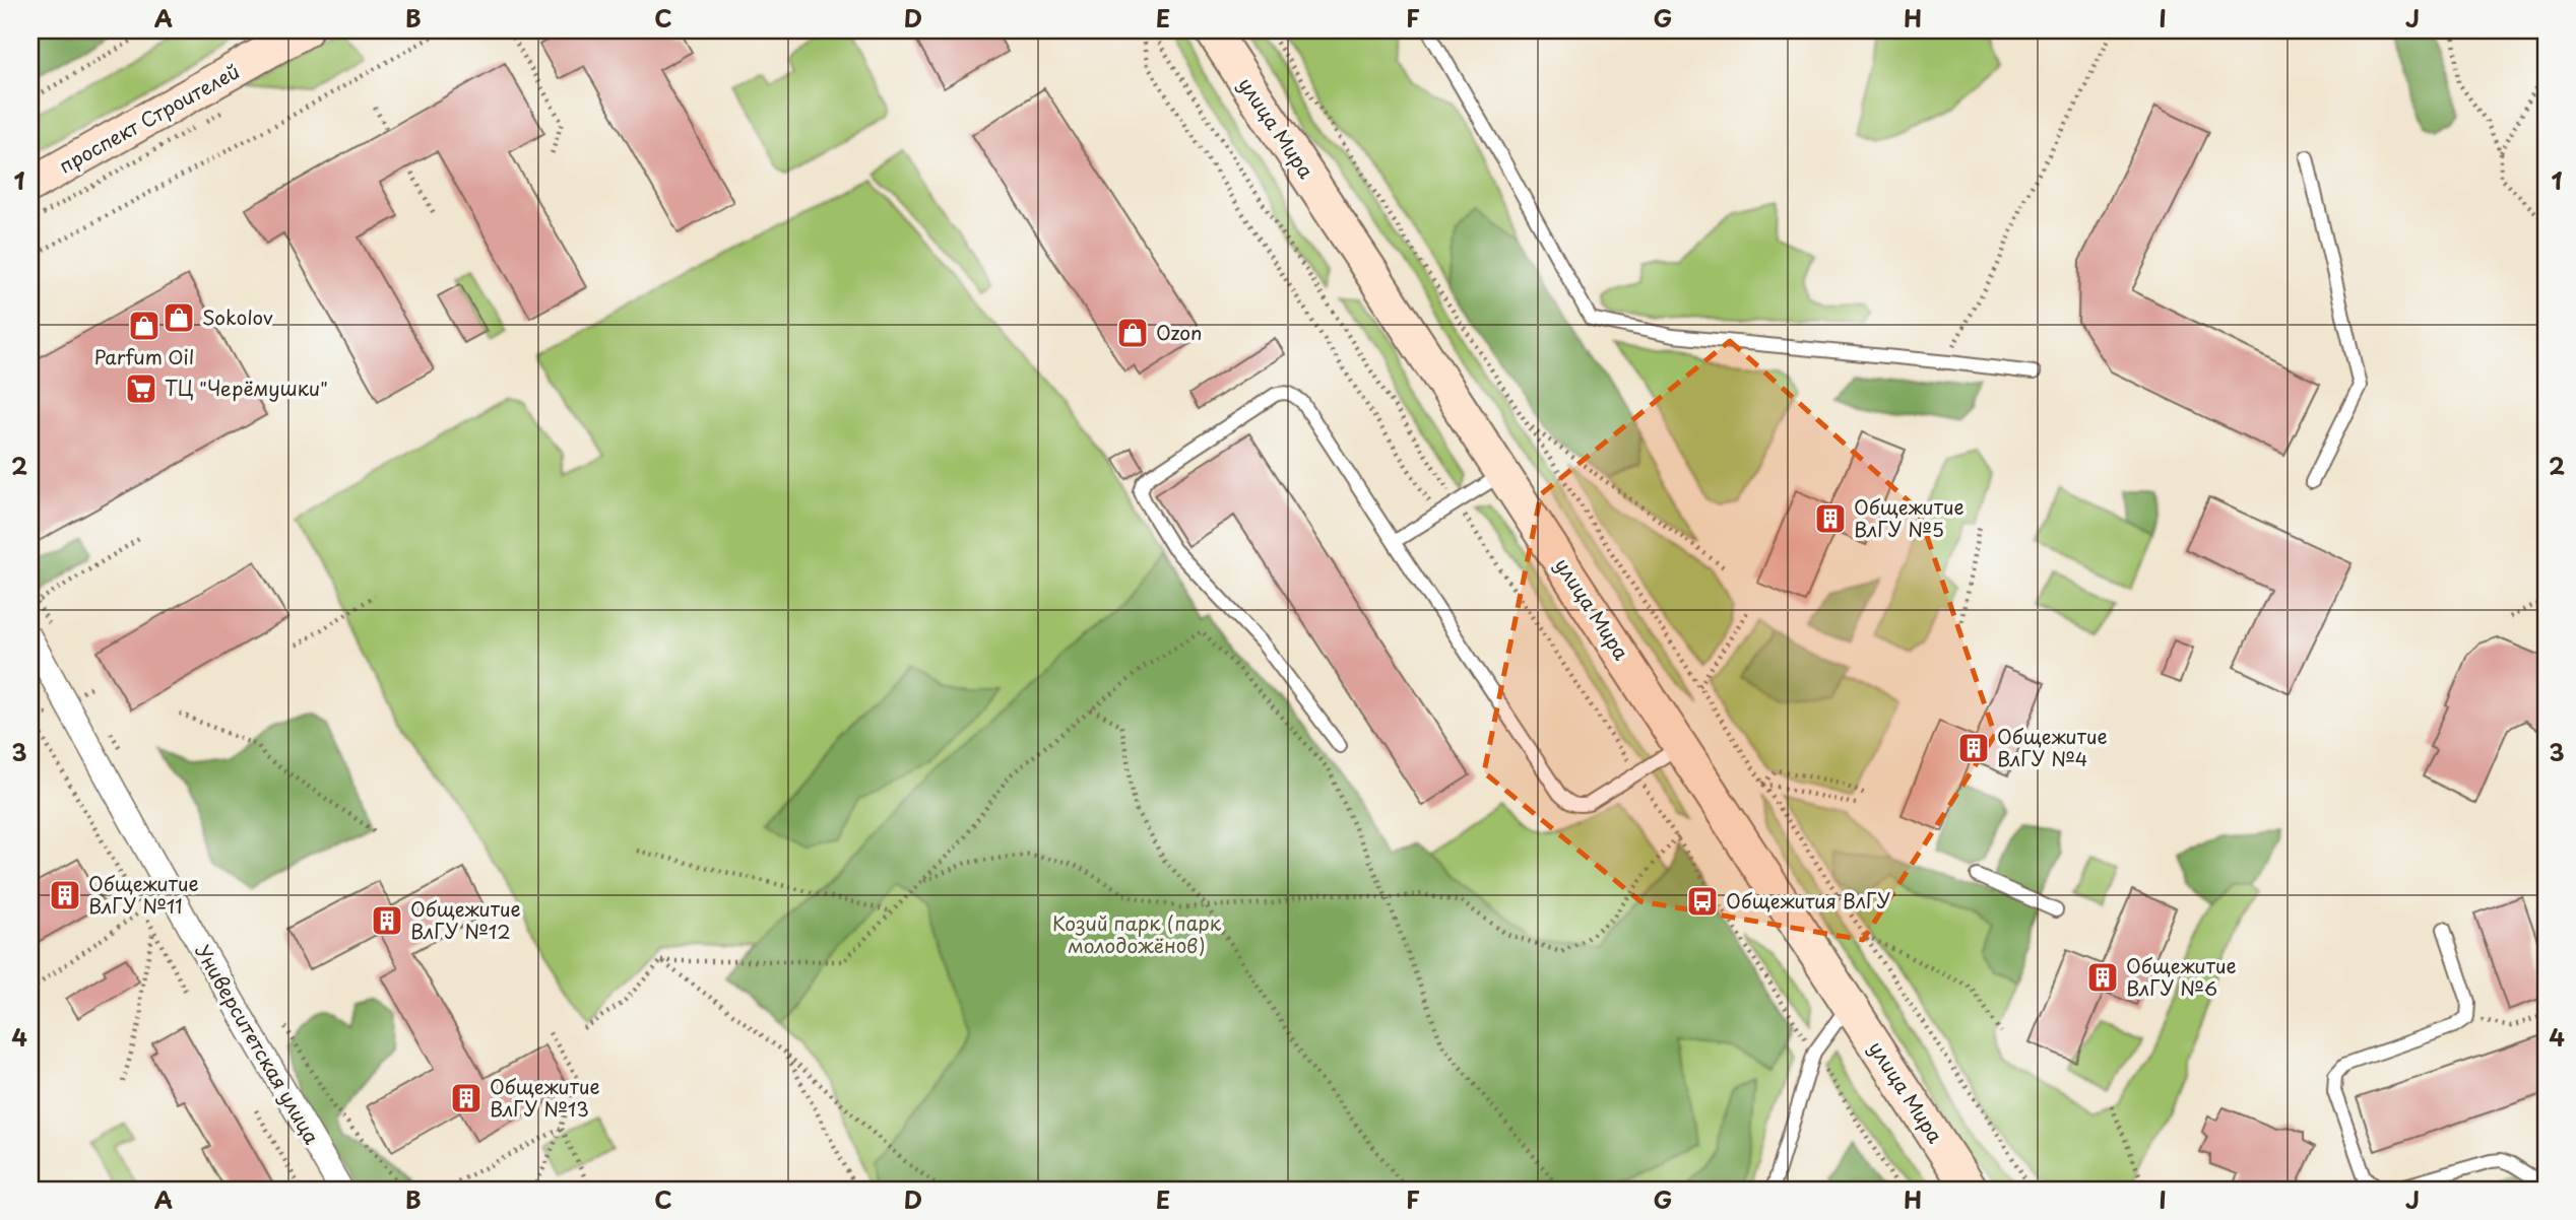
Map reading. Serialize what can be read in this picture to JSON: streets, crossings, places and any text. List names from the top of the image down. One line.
{"streets":{"main road":["проспект Строителей","улица Мира"],"street":["Университетская улица"]},"parks":["Козий парк (парк молодожёнов)"],"places":{"shop":["Sokolov","Parfum Oil","Ozon"],"supermarket":["ТЦ \"Черёмушки\""],"building":["Общежитие ВлГУ №5","Общежитие ВлГУ №4","Общежитие ВлГУ №11","Общежитие ВлГУ №12","Общежитие ВлГУ №6","Общежитие ВлГУ №13"],"bus stop":["Общежития ВлГУ"]},"grid":{"columns":["A","B","C","D","E","F","G","H","I","J"],"rows":["1","2","3","4"]}}
